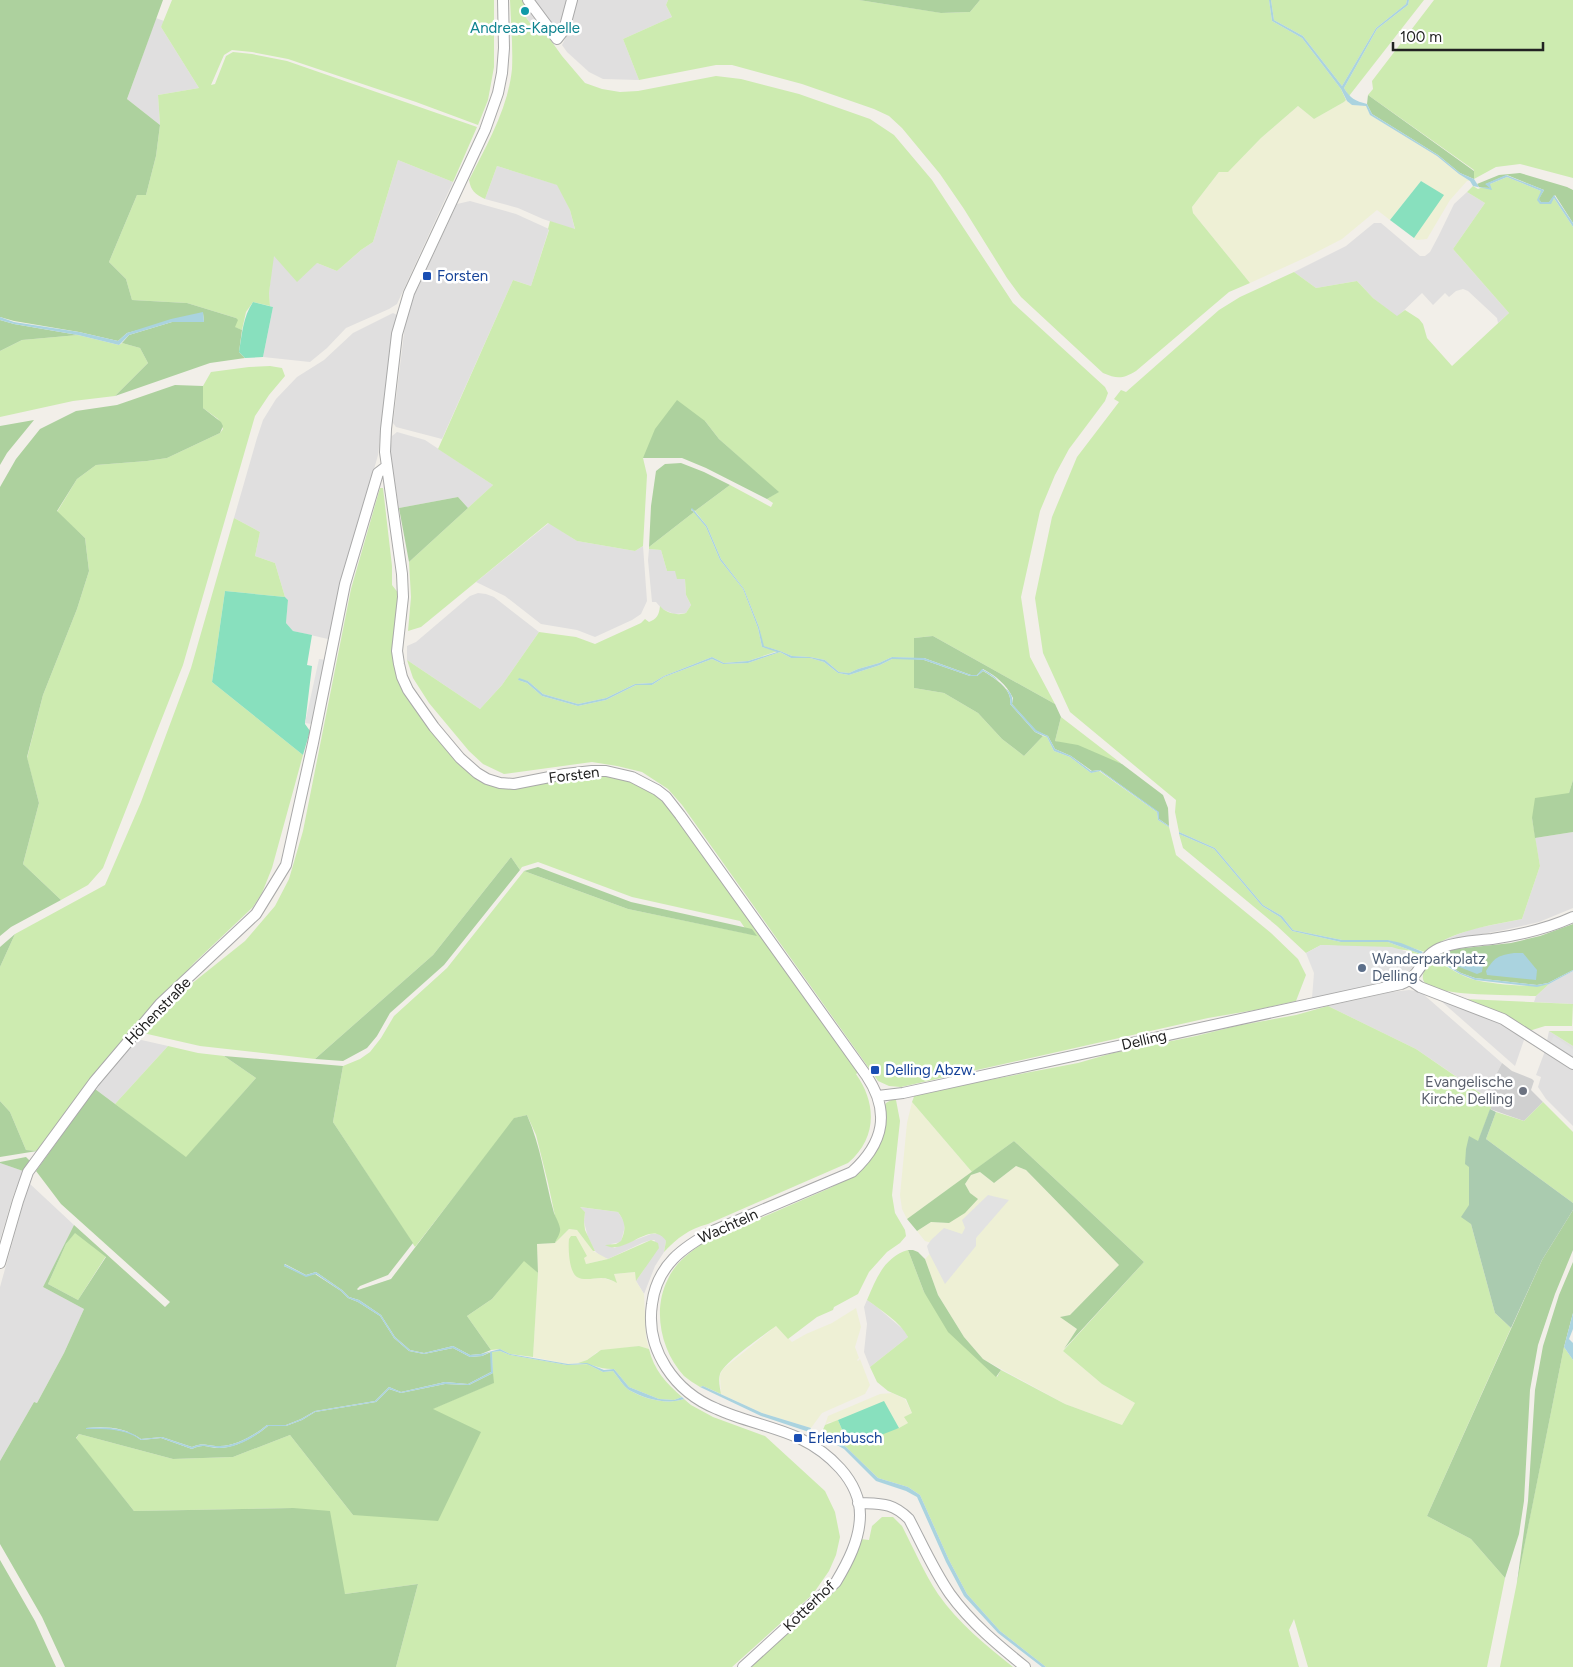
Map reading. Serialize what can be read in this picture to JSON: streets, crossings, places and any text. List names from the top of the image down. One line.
{"streets":{"street":["Forsten","Höhenstraße","Delling","Wachteln","Kotterhof"]},"crossings":[["Forsten","Höhenstraße"],["Forsten","Delling"],["Forsten","Wachteln"],["Delling","Wachteln"],["Wachteln","Kotterhof"]],"places":{"other":["Andreas-Kapelle","Wanderparkplatz Delling","Evangelische Kirche Delling"],"transit":["Forsten","Delling Abzw.","Erlenbusch"]},"scale_bar":"100 m"}
